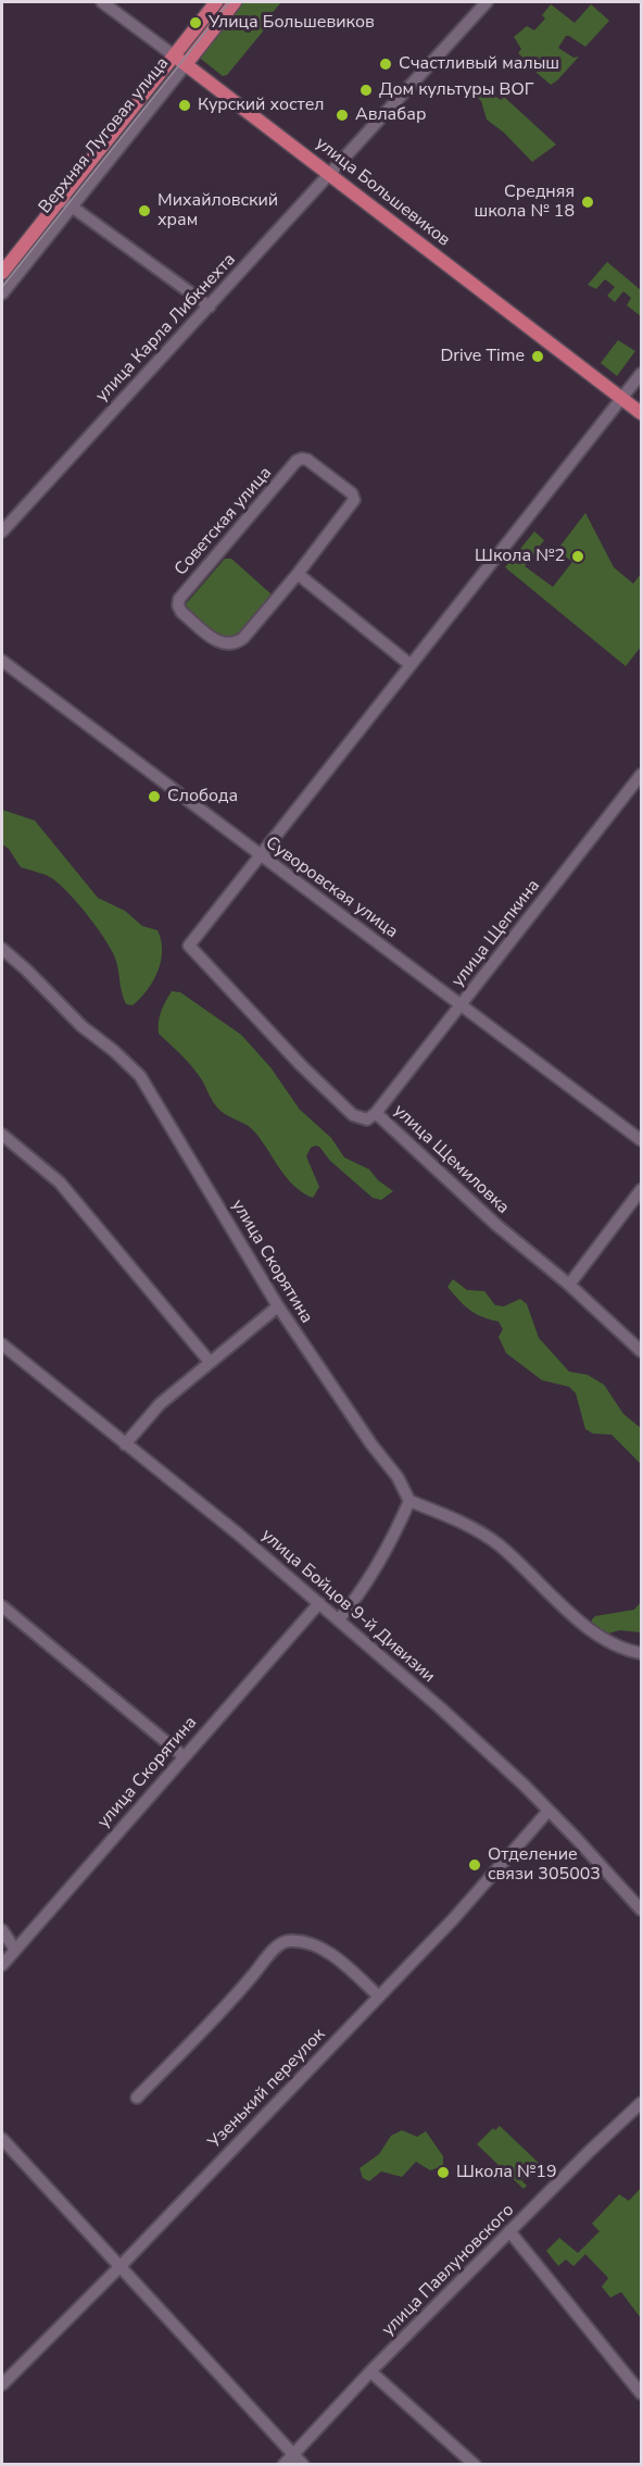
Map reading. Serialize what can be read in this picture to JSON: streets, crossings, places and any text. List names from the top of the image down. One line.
{"streets":{"main road":["Верхняя Луговая улица","улица Большевиков"],"street":["улица Карла Либкнехта","Советская улица","Суворовская улица","улица Щепкина","улица Щемиловка","улица Скорятина","улица Бойцов 9-й Дивизии","Узенький переулок","улица Павлуновского"]},"crossings":[["Верхняя Луговая улица","улица Большевиков"],["улица Большевиков","улица Карла Либкнехта"],["Суворовская улица","улица Щепкина"],["Суворовская улица","улица Щемиловка"],["улица Щепкина","улица Щемиловка"],["улица Скорятина","улица Бойцов 9-й Дивизии"],["улица Бойцов 9-й Дивизии","Узенький переулок"]],"places":["Улица Большевиков","Счастливый малыш","Дом культуры ВОГ","Курский хостел","Авлабар","Средняя школа № 18","Михайловский храм","Drive Time","Школа №2","Слобода","Отделение связи 305003","Школа №19"]}
